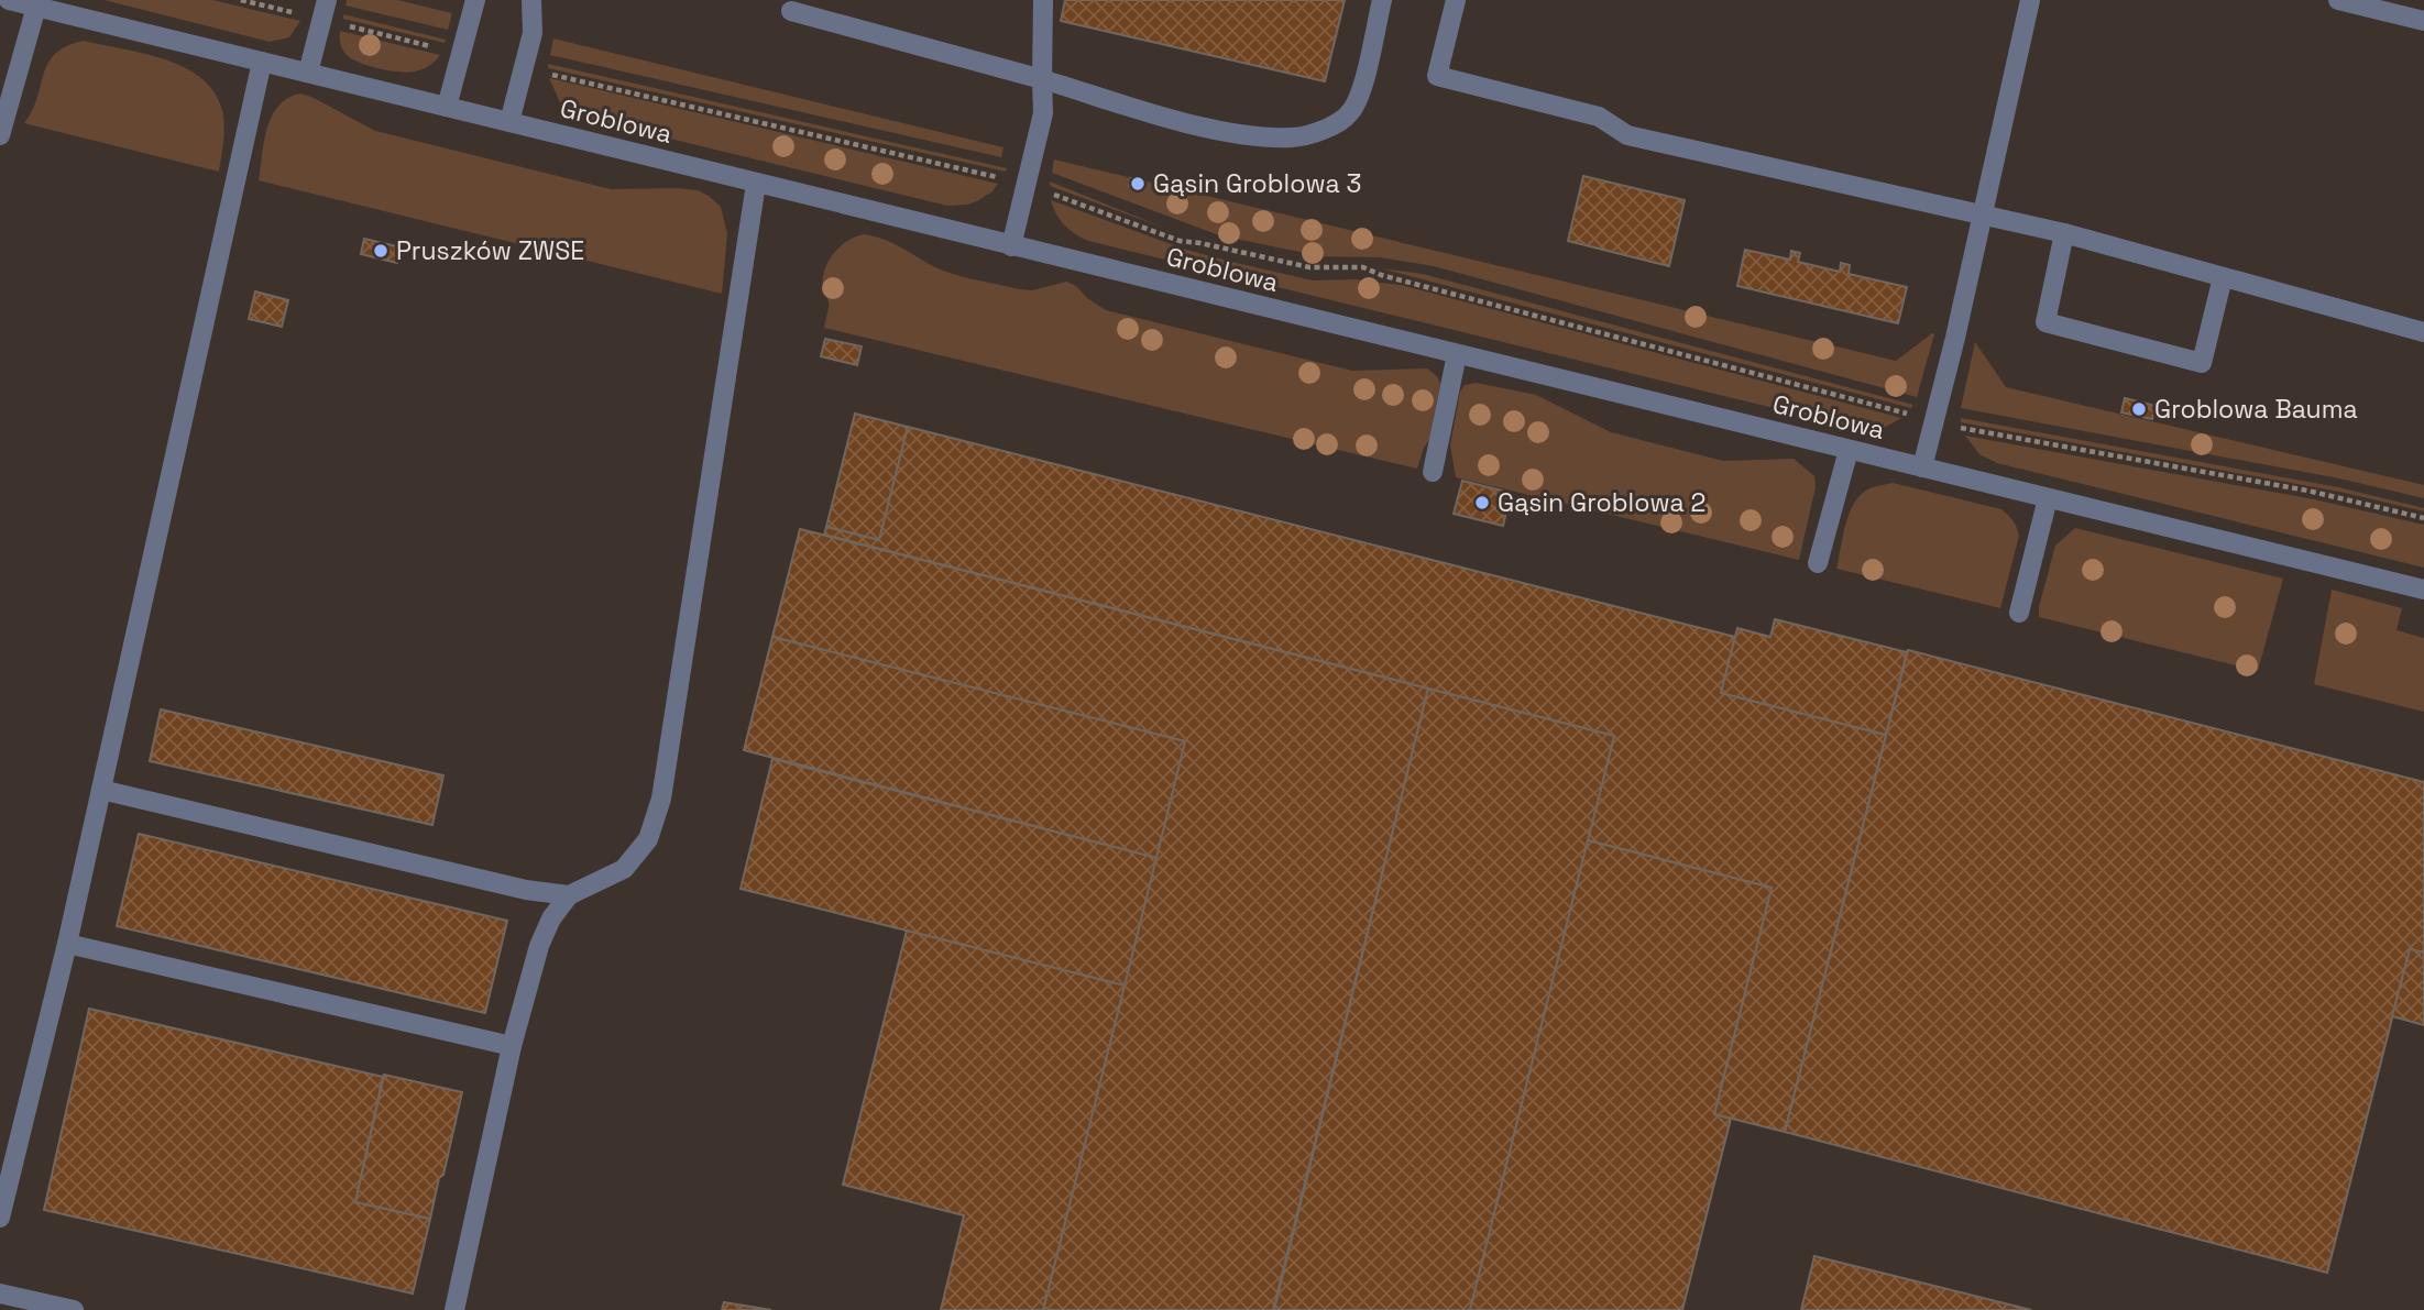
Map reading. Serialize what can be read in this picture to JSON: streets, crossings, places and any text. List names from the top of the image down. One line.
{"streets":{"street":["Groblowa"]},"places":["Gąsin Groblowa 3","Pruszków ZWSE","Groblowa Bauma","Gąsin Groblowa 2"]}
